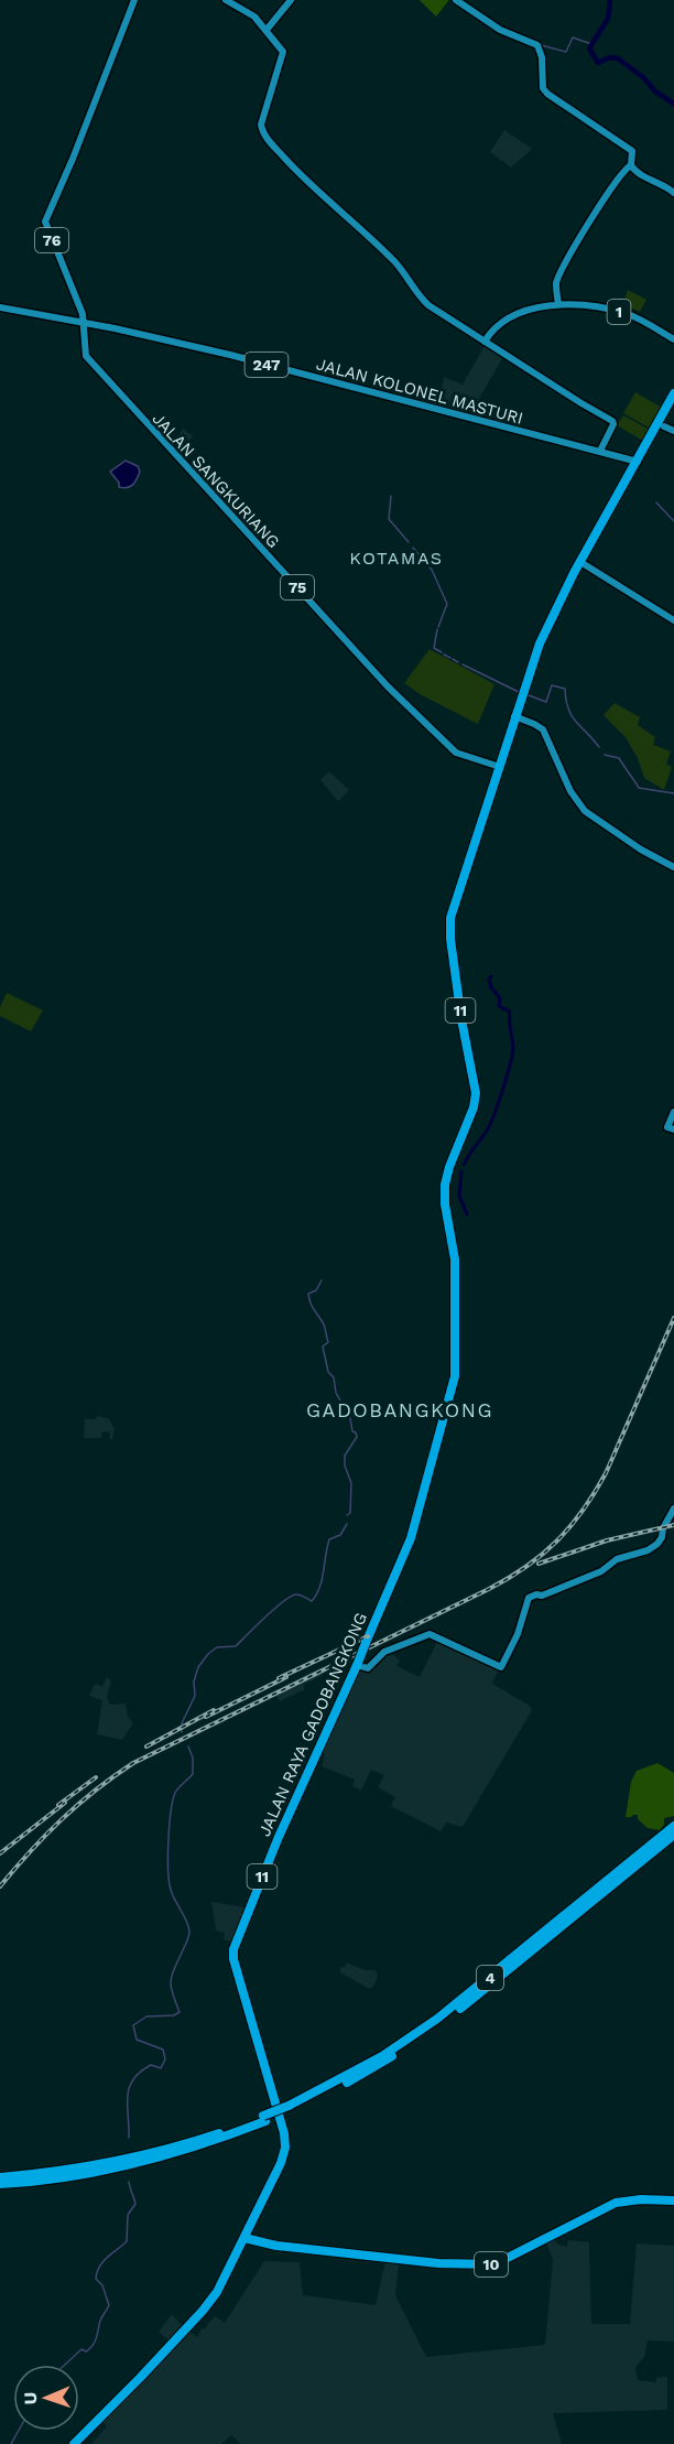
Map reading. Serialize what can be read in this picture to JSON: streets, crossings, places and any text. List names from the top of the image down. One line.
{"streets":{"highway":["11","JALAN RAYA GADOBANGKONG","4","10"],"main road":["76","1","247","JALAN KOLONEL MASTURI","JALAN SANGKURIANG","75"]},"crossings":[["76","JALAN KOLONEL MASTURI"],["76","JALAN SANGKURIANG"],["JALAN KOLONEL MASTURI","JALAN SANGKURIANG"],["JALAN KOLONEL MASTURI","11"],["JALAN SANGKURIANG","11"],["JALAN SANGKURIANG","JALAN RAYA GADOBANGKONG"],["11","JALAN RAYA GADOBANGKONG"],["JALAN RAYA GADOBANGKONG","10"]],"districts":["KOTAMAS","GADOBANGKONG"],"north":"left"}
